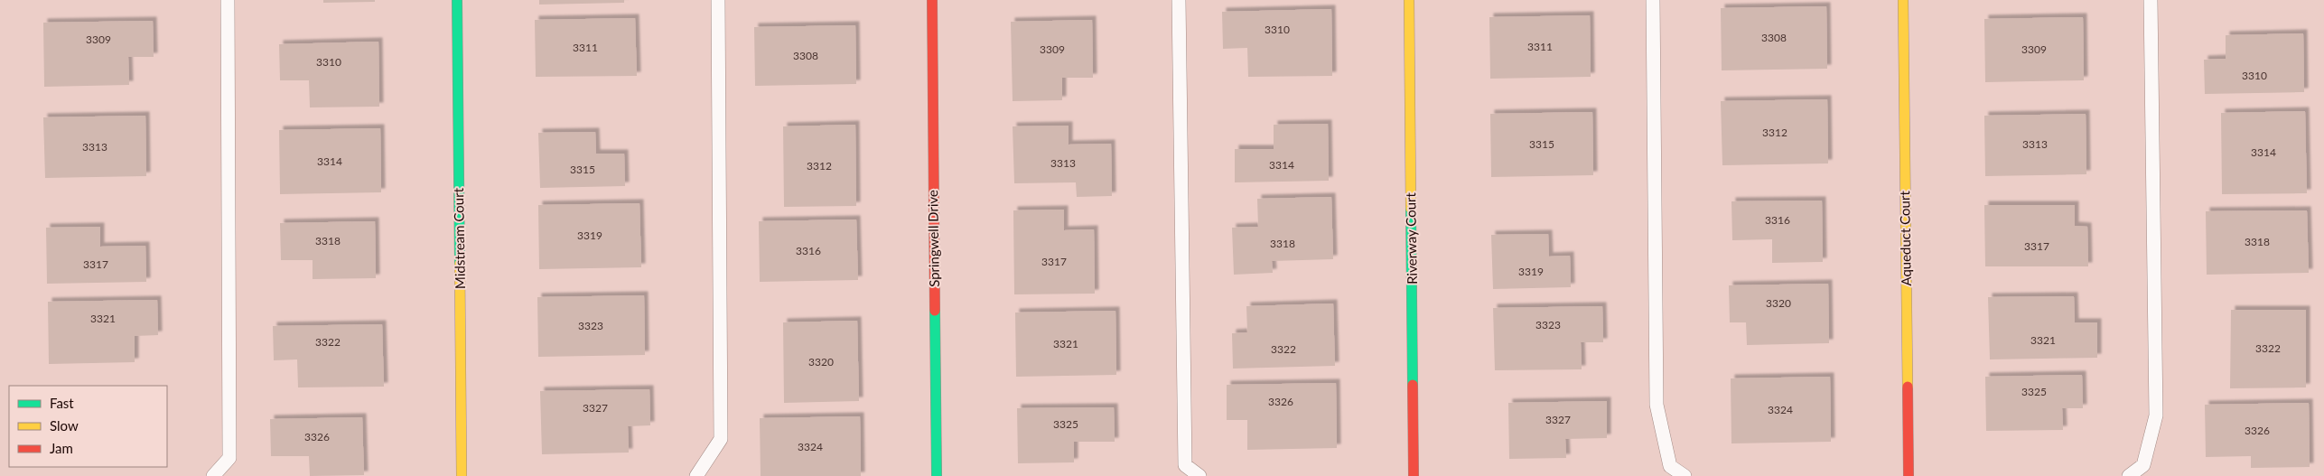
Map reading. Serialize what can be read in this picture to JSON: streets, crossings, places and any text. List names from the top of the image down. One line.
{"streets":{"street":["Midstream Court","Springwell Drive","Riverway Court","Aqueduct Court"]},"house_numbers":["3310","3308","3309","3311","3311","3309","3309","3308","3310","3310","3312","3315","3313","3313","3314","3314","3313","3314","3312","3315","3316","3319","3318","3318","3318","3317","3316","3317","3317","3319","3320","3321","3323","3323","3321","3322","3321","3322","3322","3320","3325","3326","3327","3324","3327","3325","3326","3326","3324"],"legend":["Fast","Slow","Jam"]}
